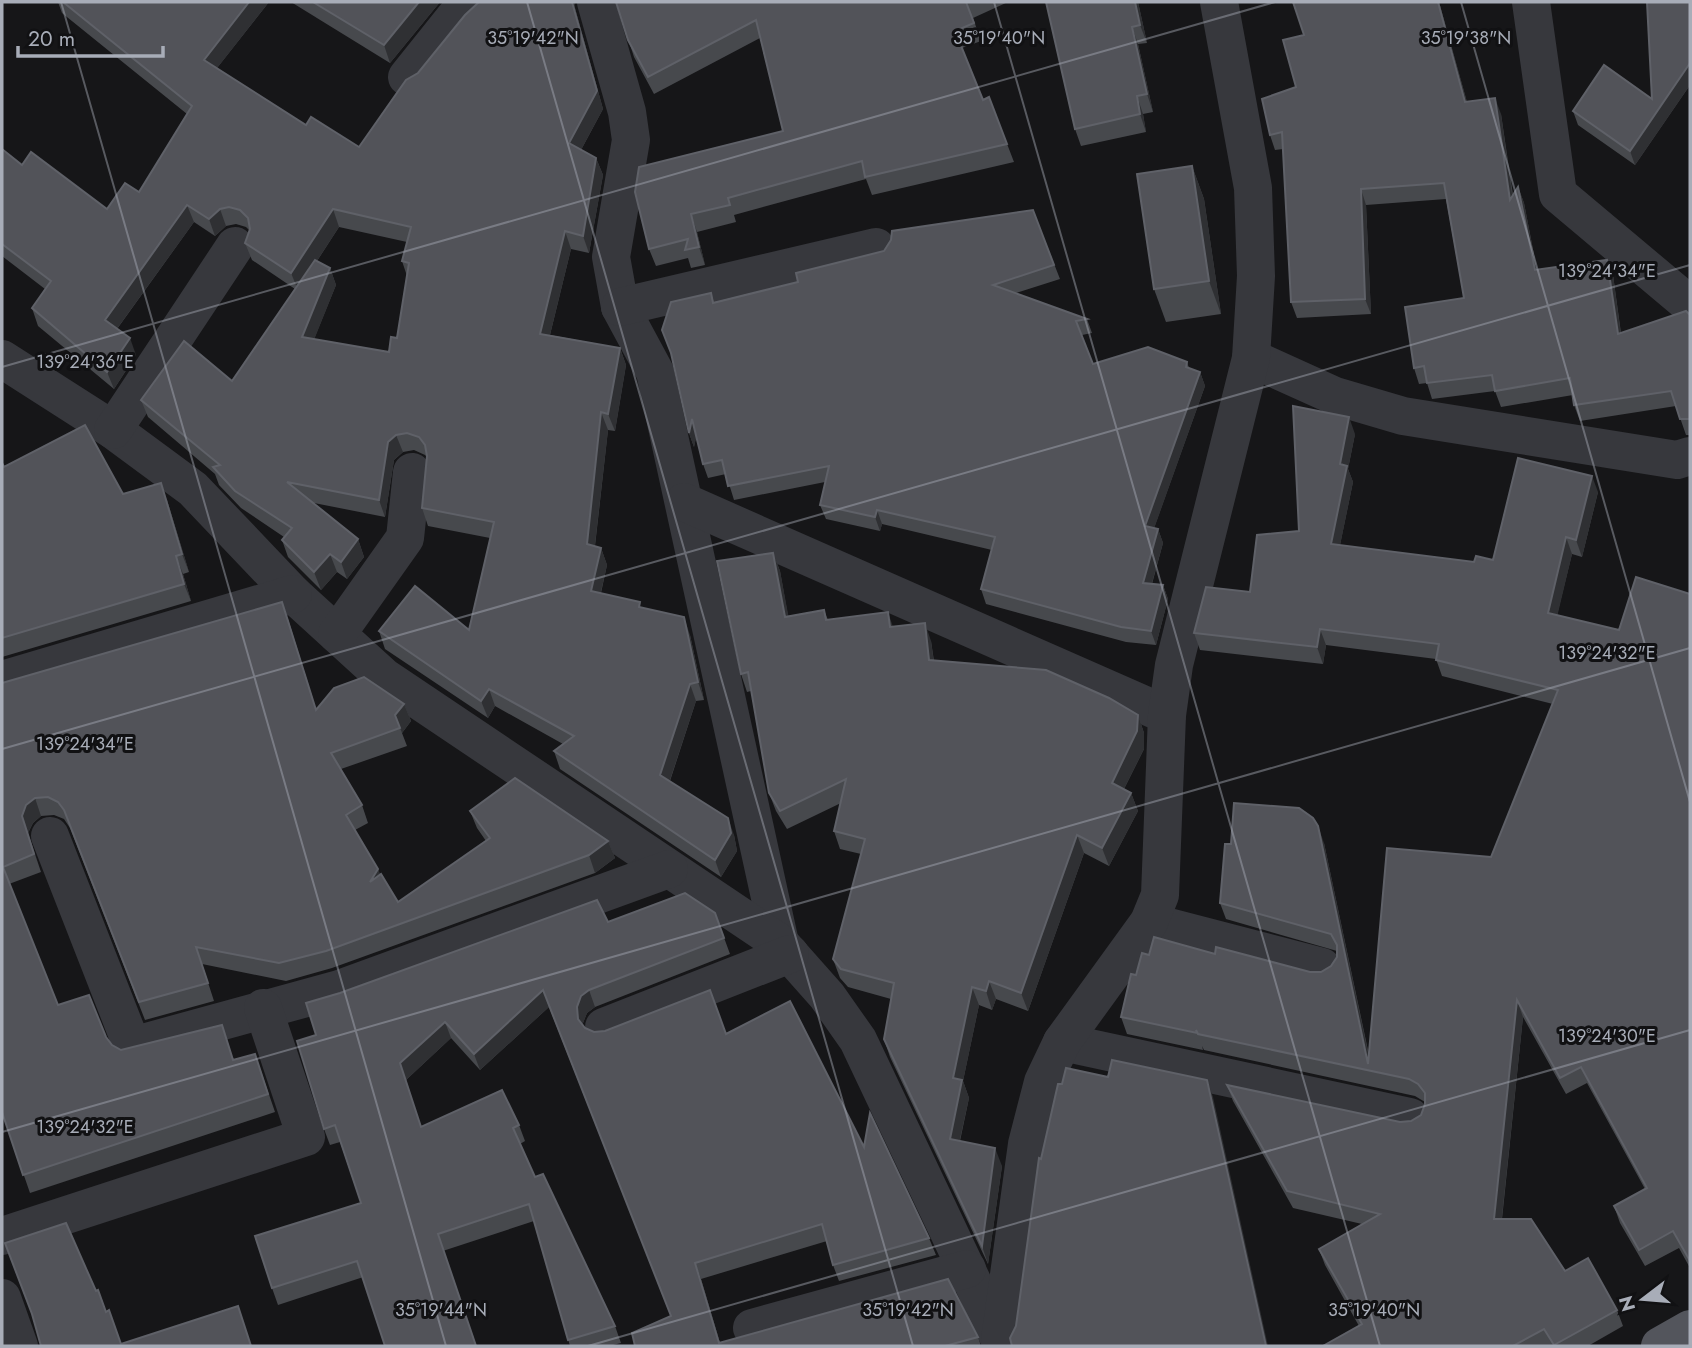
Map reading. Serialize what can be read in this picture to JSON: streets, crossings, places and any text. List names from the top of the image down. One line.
{"scale_bar":"20 m","north":"left","coordinates":["35°19'42\"N","35°19'40\"N","35°19'38\"N","139°24'34\"E","139°24'36\"E","139°24'32\"E","139°24'30\"E","35°19'44\"N"]}
